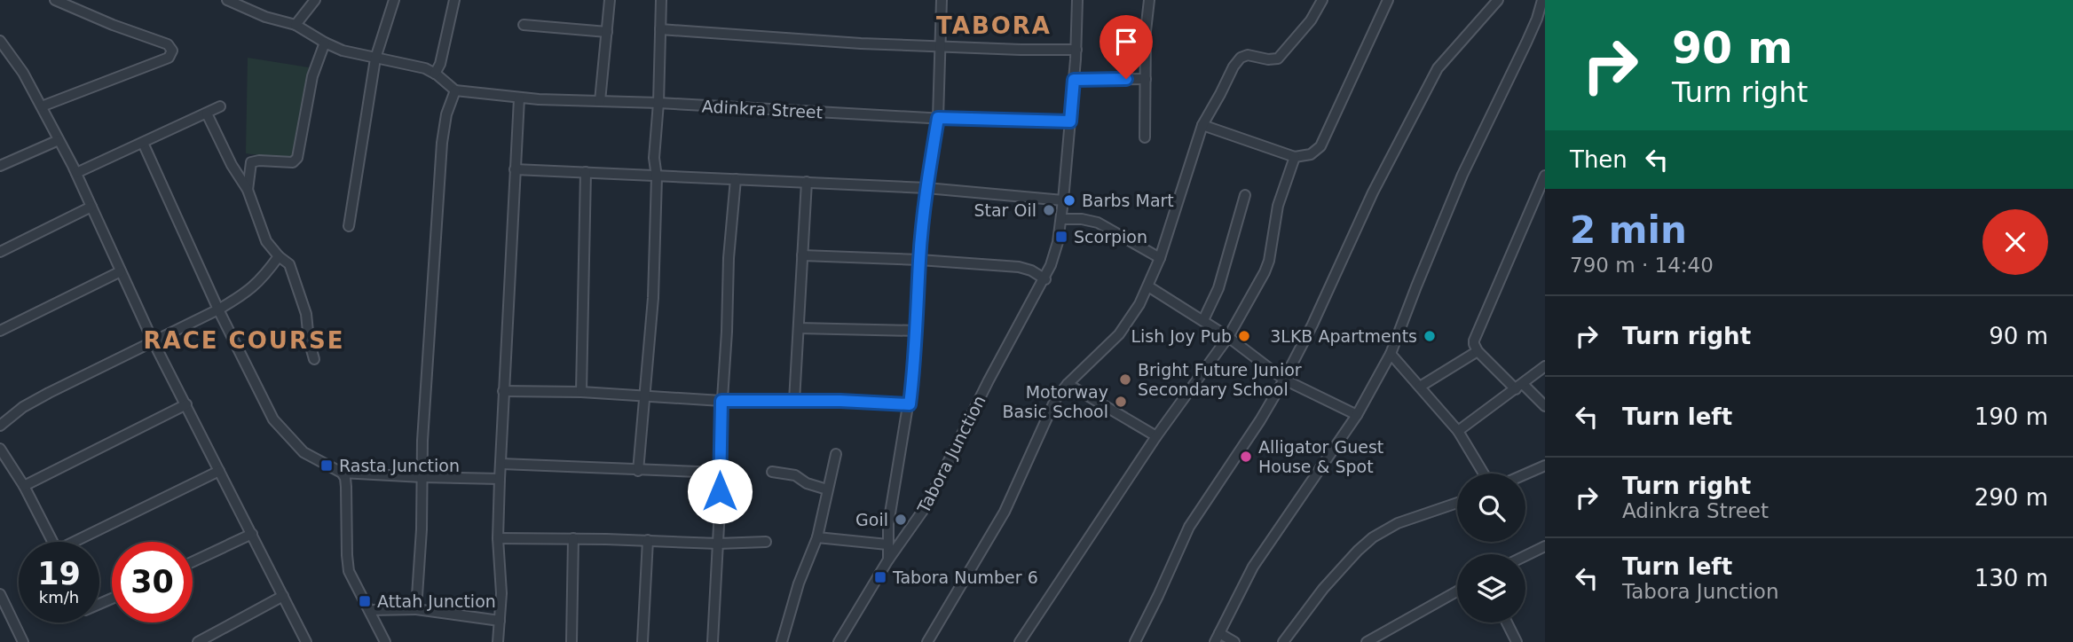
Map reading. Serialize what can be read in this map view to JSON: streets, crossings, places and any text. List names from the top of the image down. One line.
{"streets":{"street":["Adinkra Street","Tabora Junction"]},"crossings":[["Adinkra Street","Tabora Junction"]],"districts":["TABORA","RACE COURSE"],"places":{"other":["Barbs Mart","Star Oil","Lish Joy Pub","3LKB Apartments","Bright Future Junior Secondary School","Motorway Basic School","Alligator Guest House & Spot","Goil"],"transit":["Scorpion","Rasta Junction","Tabora Number 6","Attah Junction"]},"page":{"turn":["90 m","Turn right"],"then":"Then","heading":["2 min","790 m · 14:40"],"list":[{"name":"Turn right","value":"90 m"},{"name":"Turn left","value":"190 m"},{"name":"Turn right","note":"Adinkra Street","value":"290 m"},{"name":"Turn left","note":"Tabora Junction","value":"130 m"}],"speed":"19 km/h","limit":"30"}}
